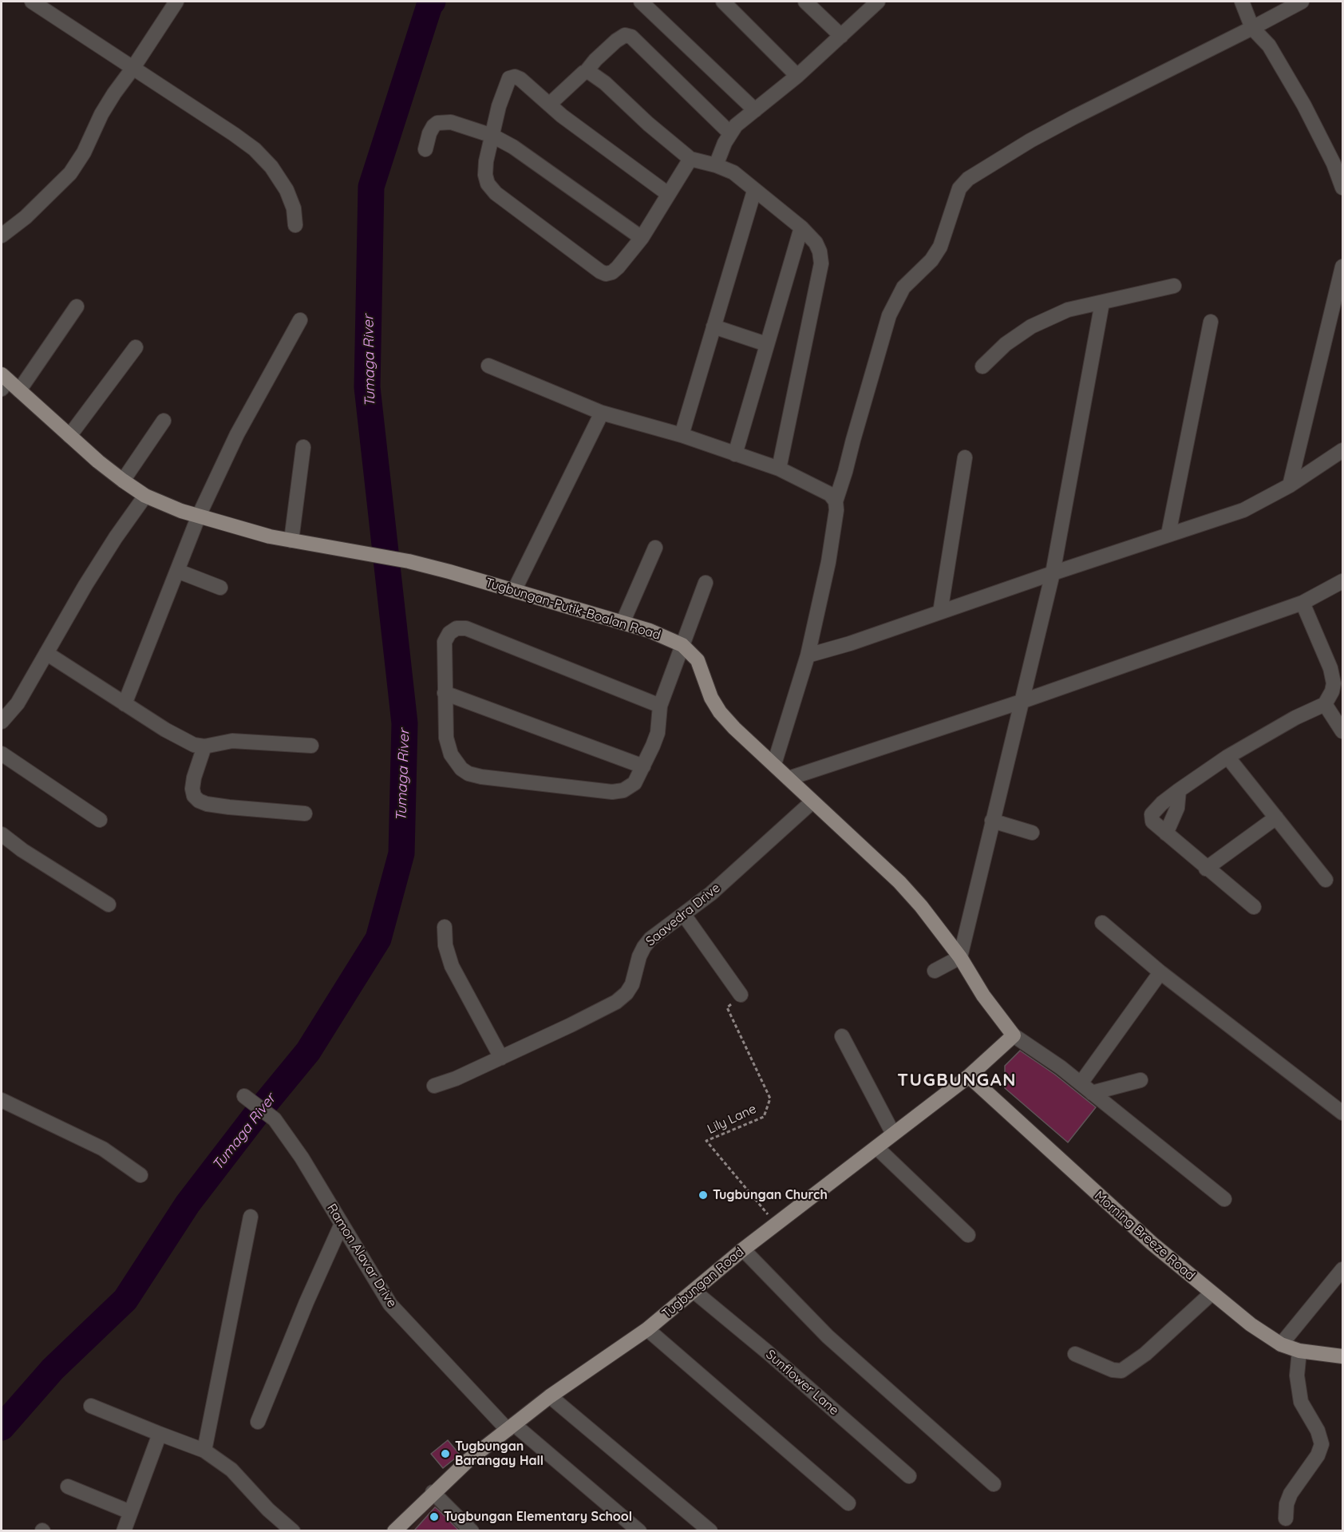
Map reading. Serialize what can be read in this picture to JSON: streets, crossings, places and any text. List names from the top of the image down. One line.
{"streets":{"main road":["Tugbungan-Putik-Boalan Road","Morning Breeze Road","Tugbungan Road"],"street":["Saavedra Drive","Ramon Alavar Drive","Sunflower Lane"],"path":["Lily Lane"]},"crossings":[["Tugbungan-Putik-Boalan Road","Saavedra Drive"],["Tugbungan-Putik-Boalan Road","Tugbungan Road"],["Lily Lane","Tugbungan Road"],["Morning Breeze Road","Tugbungan Road"],["Ramon Alavar Drive","Tugbungan Road"],["Tugbungan Road","Sunflower Lane"]],"districts":["TUGBUNGAN"],"water":["Tumaga River"],"places":["Tugbungan Church","Tugbungan Barangay Hall","Tugbungan Elementary School"]}
